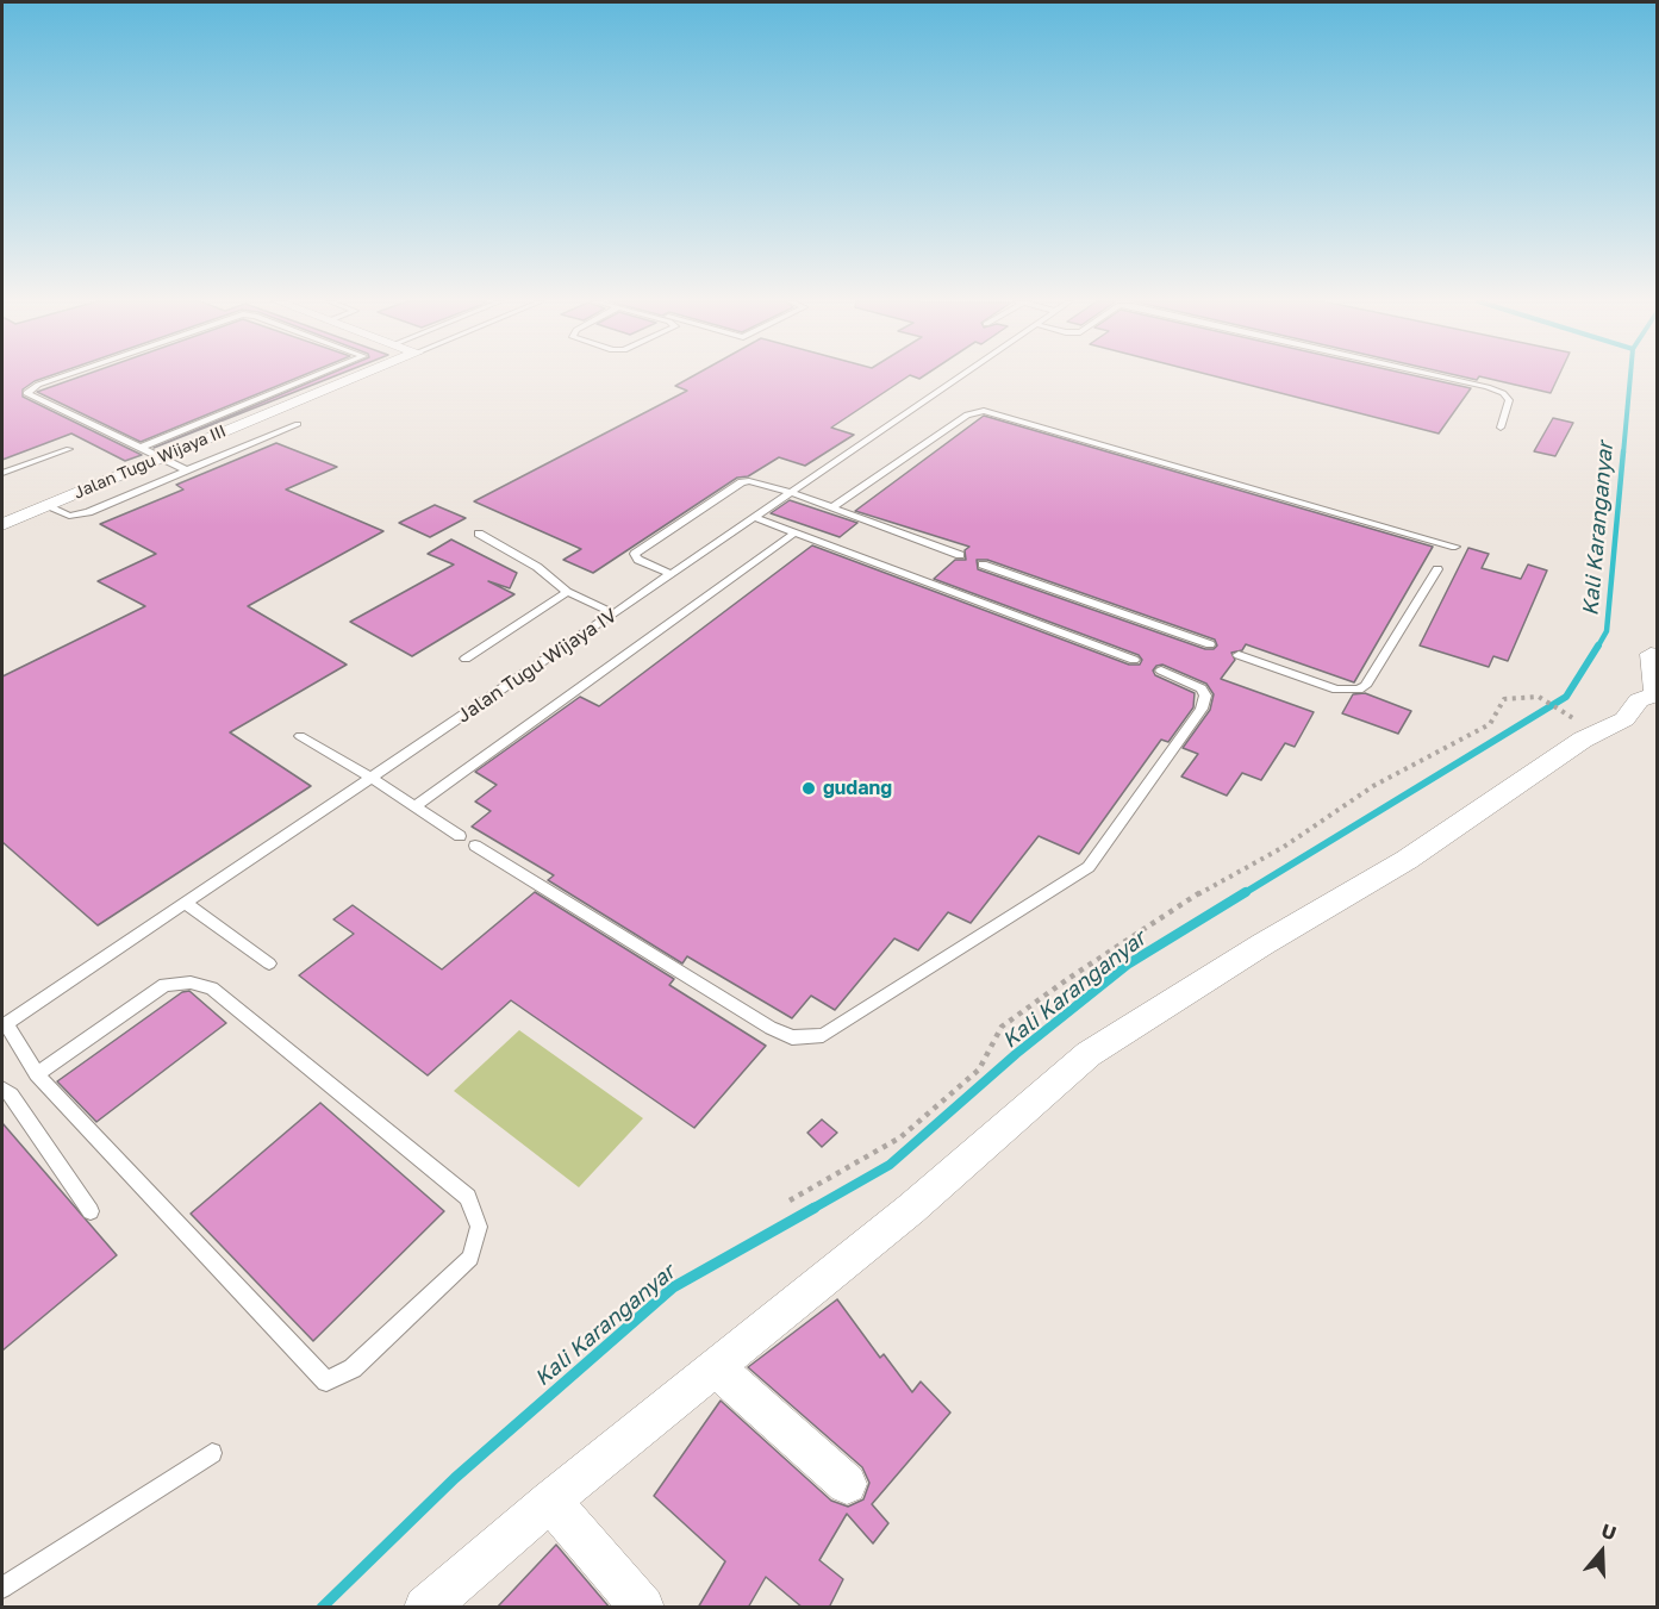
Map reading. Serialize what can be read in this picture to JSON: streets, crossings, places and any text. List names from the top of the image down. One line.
{"streets":{"street":["Jalan Tugu Wijaya III"],"lane":["Jalan Tugu Wijaya IV"]},"water":["Kali Karanganyar"],"places":["gudang"],"north":"top"}
